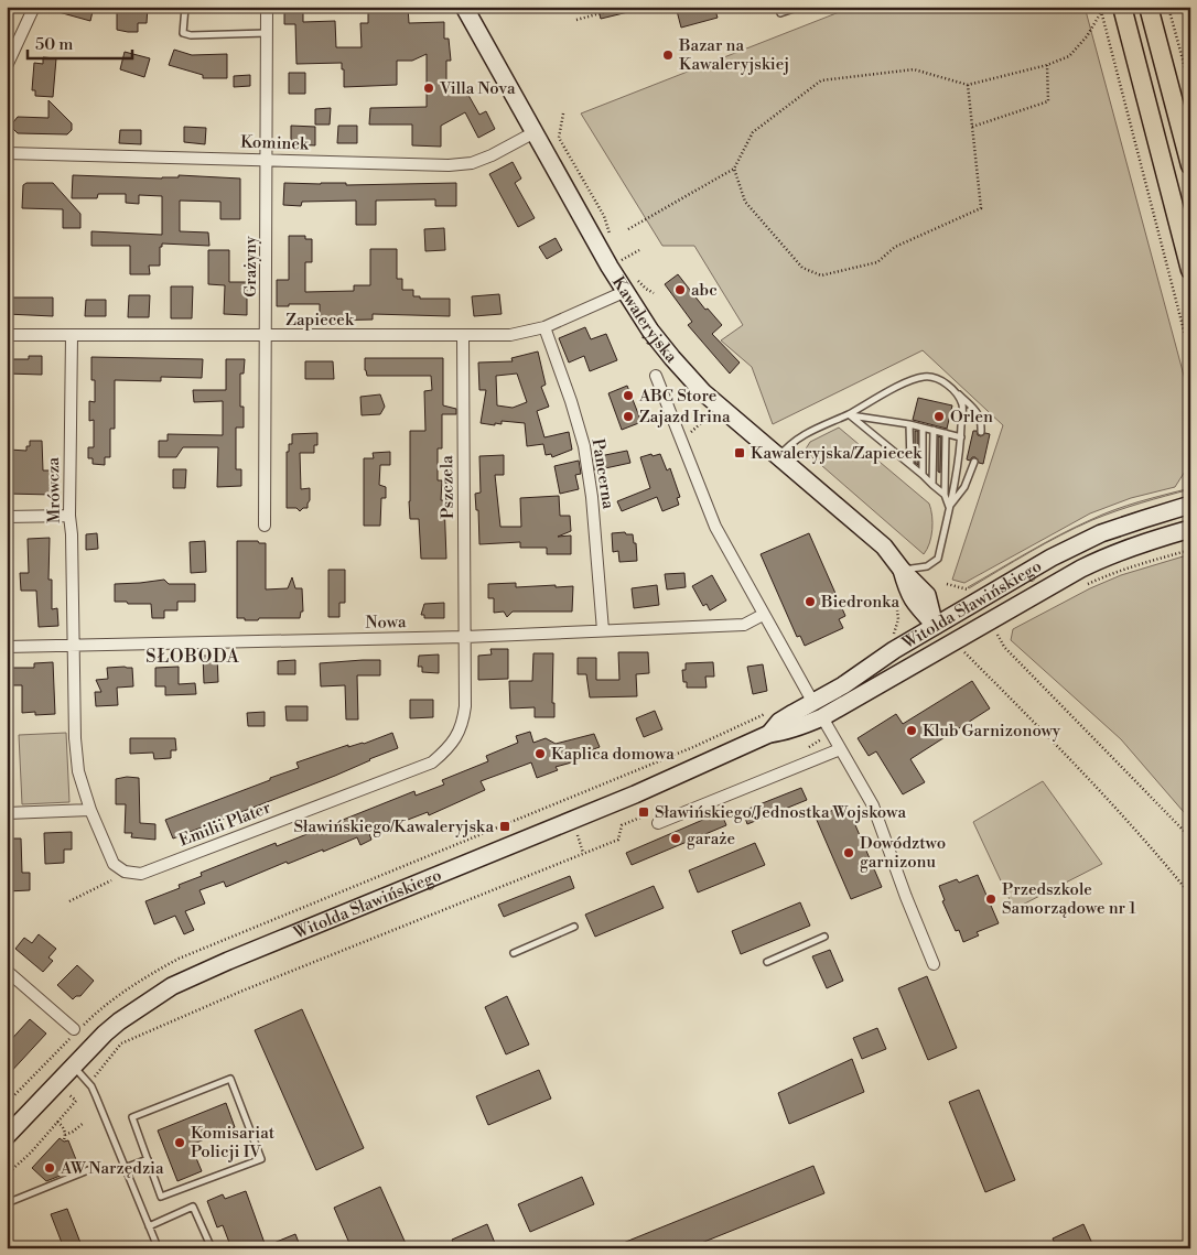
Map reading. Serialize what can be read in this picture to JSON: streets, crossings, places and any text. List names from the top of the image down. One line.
{"streets":{"main road":["Kawaleryjska","Witolda Sławińskiego"],"street":["Kominek","Grażyny","Zapiecek","Pancerna","Pszczela","Mrówcza","Nowa","Emilii Plater"]},"crossings":[["Kominek","Grażyny"],["Kominek","Kawaleryjska"],["Grażyny","Zapiecek"],["Kawaleryjska","Zapiecek"],["Kawaleryjska","Witolda Sławińskiego"],["Kawaleryjska","Nowa"],["Zapiecek","Pancerna"],["Zapiecek","Pszczela"],["Zapiecek","Mrówcza"],["Pancerna","Nowa"],["Pszczela","Nowa"],["Pszczela","Emilii Plater"],["Mrówcza","Nowa"],["Mrówcza","Emilii Plater"],["Nowa","Emilii Plater"]],"districts":["SŁOBODA"],"places":{"other":["Bazar na Kawaleryjskiej","Villa Nova","abc","ABC Store","Zajazd Irina","Orlen","Biedronka","Klub Garnizonowy","Kaplica domowa","garaże","Dowództwo garnizonu","Przedszkole Samorządowe nr 1","Komisariat Policji IV","AW Narzędzia"],"transit":["Kawaleryjska/Zapiecek","Sławińskiego/Jednostka Wojskowa","Sławińskiego/Kawaleryjska"]},"scale_bar":"50 m"}
